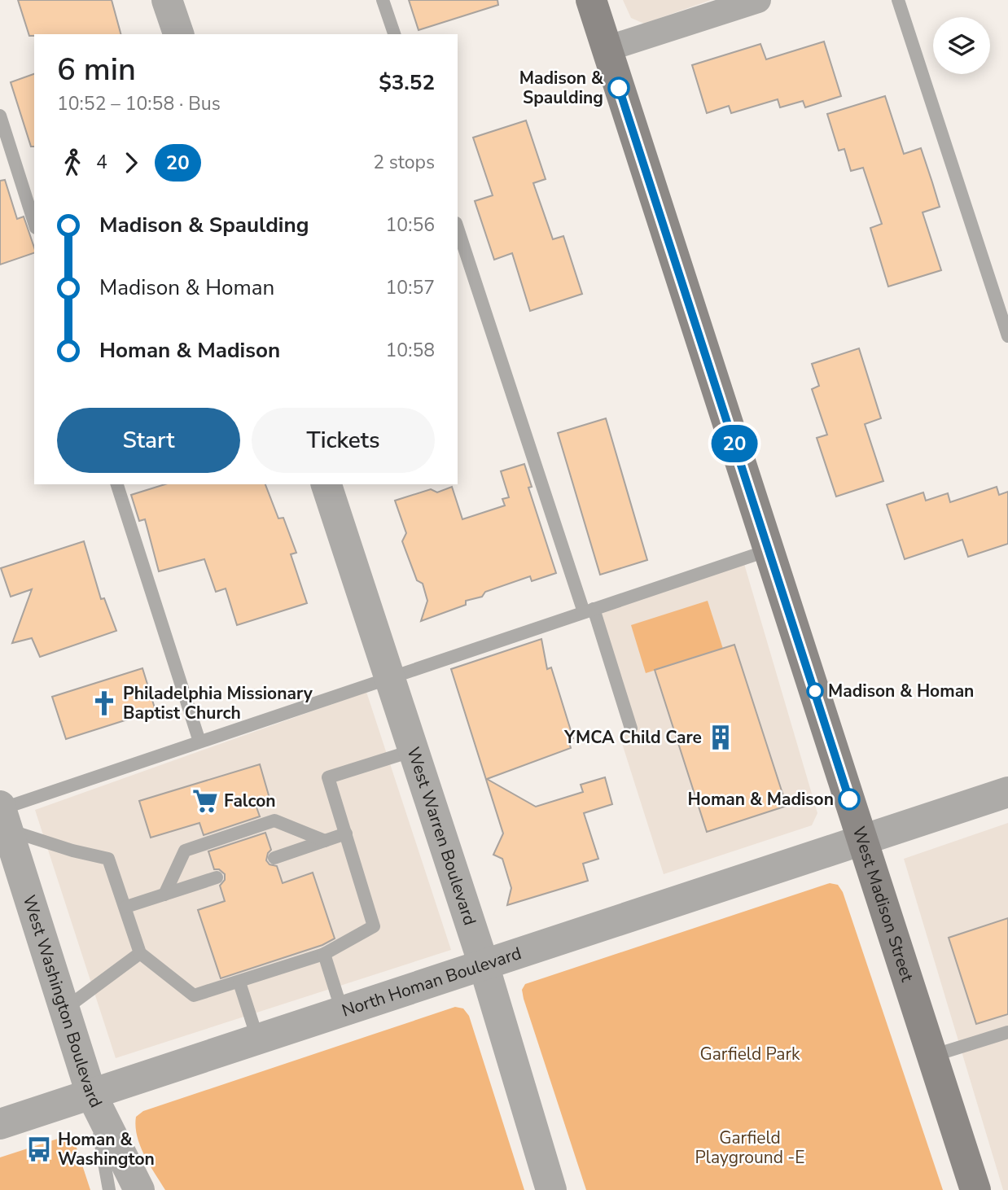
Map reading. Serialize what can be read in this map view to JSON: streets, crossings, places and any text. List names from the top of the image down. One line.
{"streets":{"main road":["West Madison Street"],"street":["West Warren Boulevard","North Homan Boulevard","West Washington Boulevard"]},"crossings":[["West Warren Boulevard","North Homan Boulevard"],["West Madison Street","North Homan Boulevard"],["North Homan Boulevard","West Washington Boulevard"]],"parks":["Garfield Park","Garfield Playground -E"],"places":{"other":["Madison & Spaulding","Madison & Homan","Homan & Madison"],"church":["Philadelphia Missionary Baptist Church"],"building":["YMCA Child Care"],"supermarket":["Falcon"],"bus stop":["Homan & Washington"]},"lines":["bus line 20"],"page":{"on_map":"20","heading":["6 min","10:52 – 10:58 · Bus","$3.52"],"legs":["4","20","2 stops"],"list":[{"name":"Madison & Spaulding","value":"10:56"},{"name":"Madison & Homan","value":"10:57"},{"name":"Homan & Madison","value":"10:58"}],"buttons":["Start","Tickets"]}}
